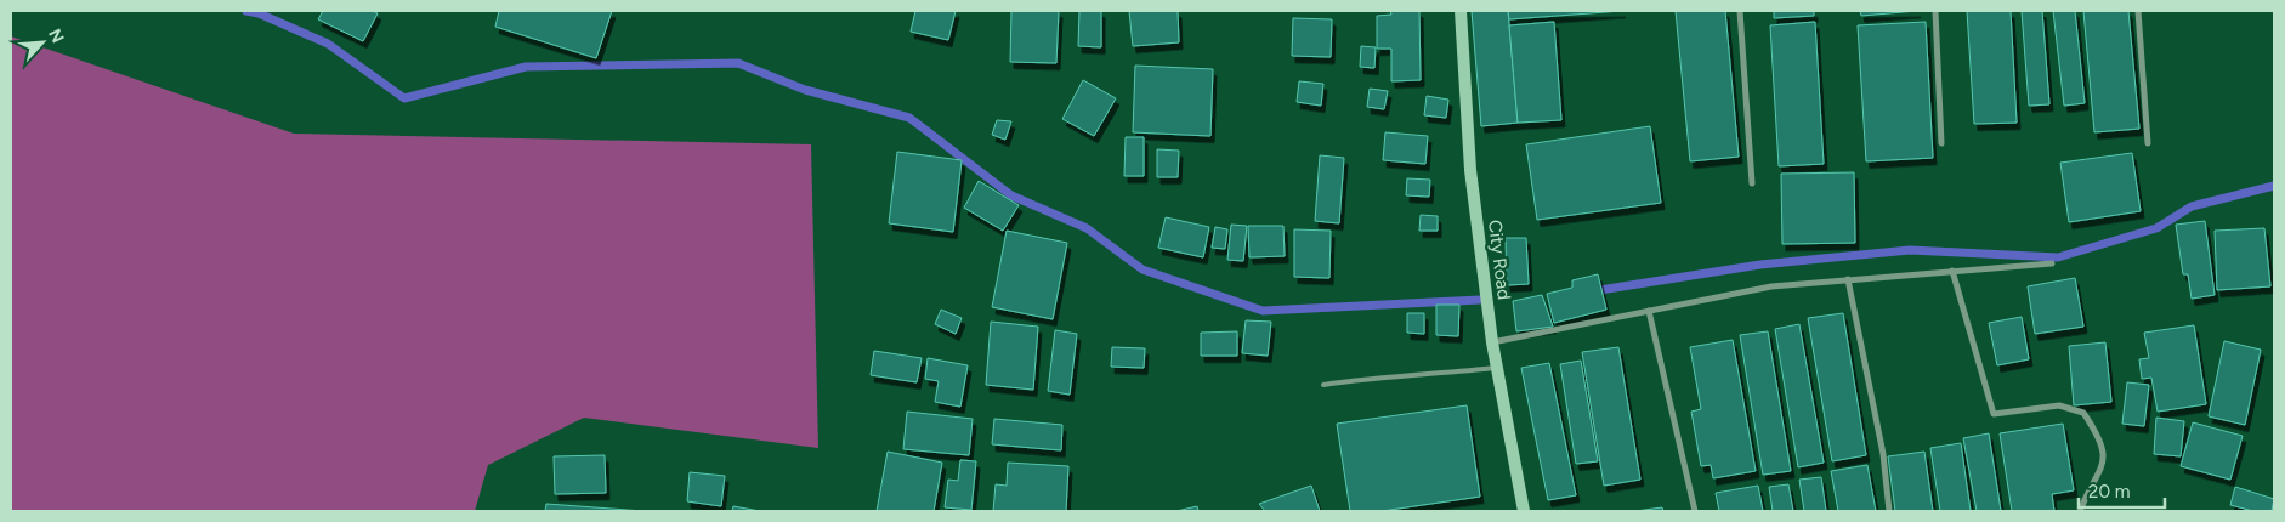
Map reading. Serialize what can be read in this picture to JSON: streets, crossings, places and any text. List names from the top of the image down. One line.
{"streets":{"main road":["City Road"]},"scale_bar":"20 m","north":"top right"}
